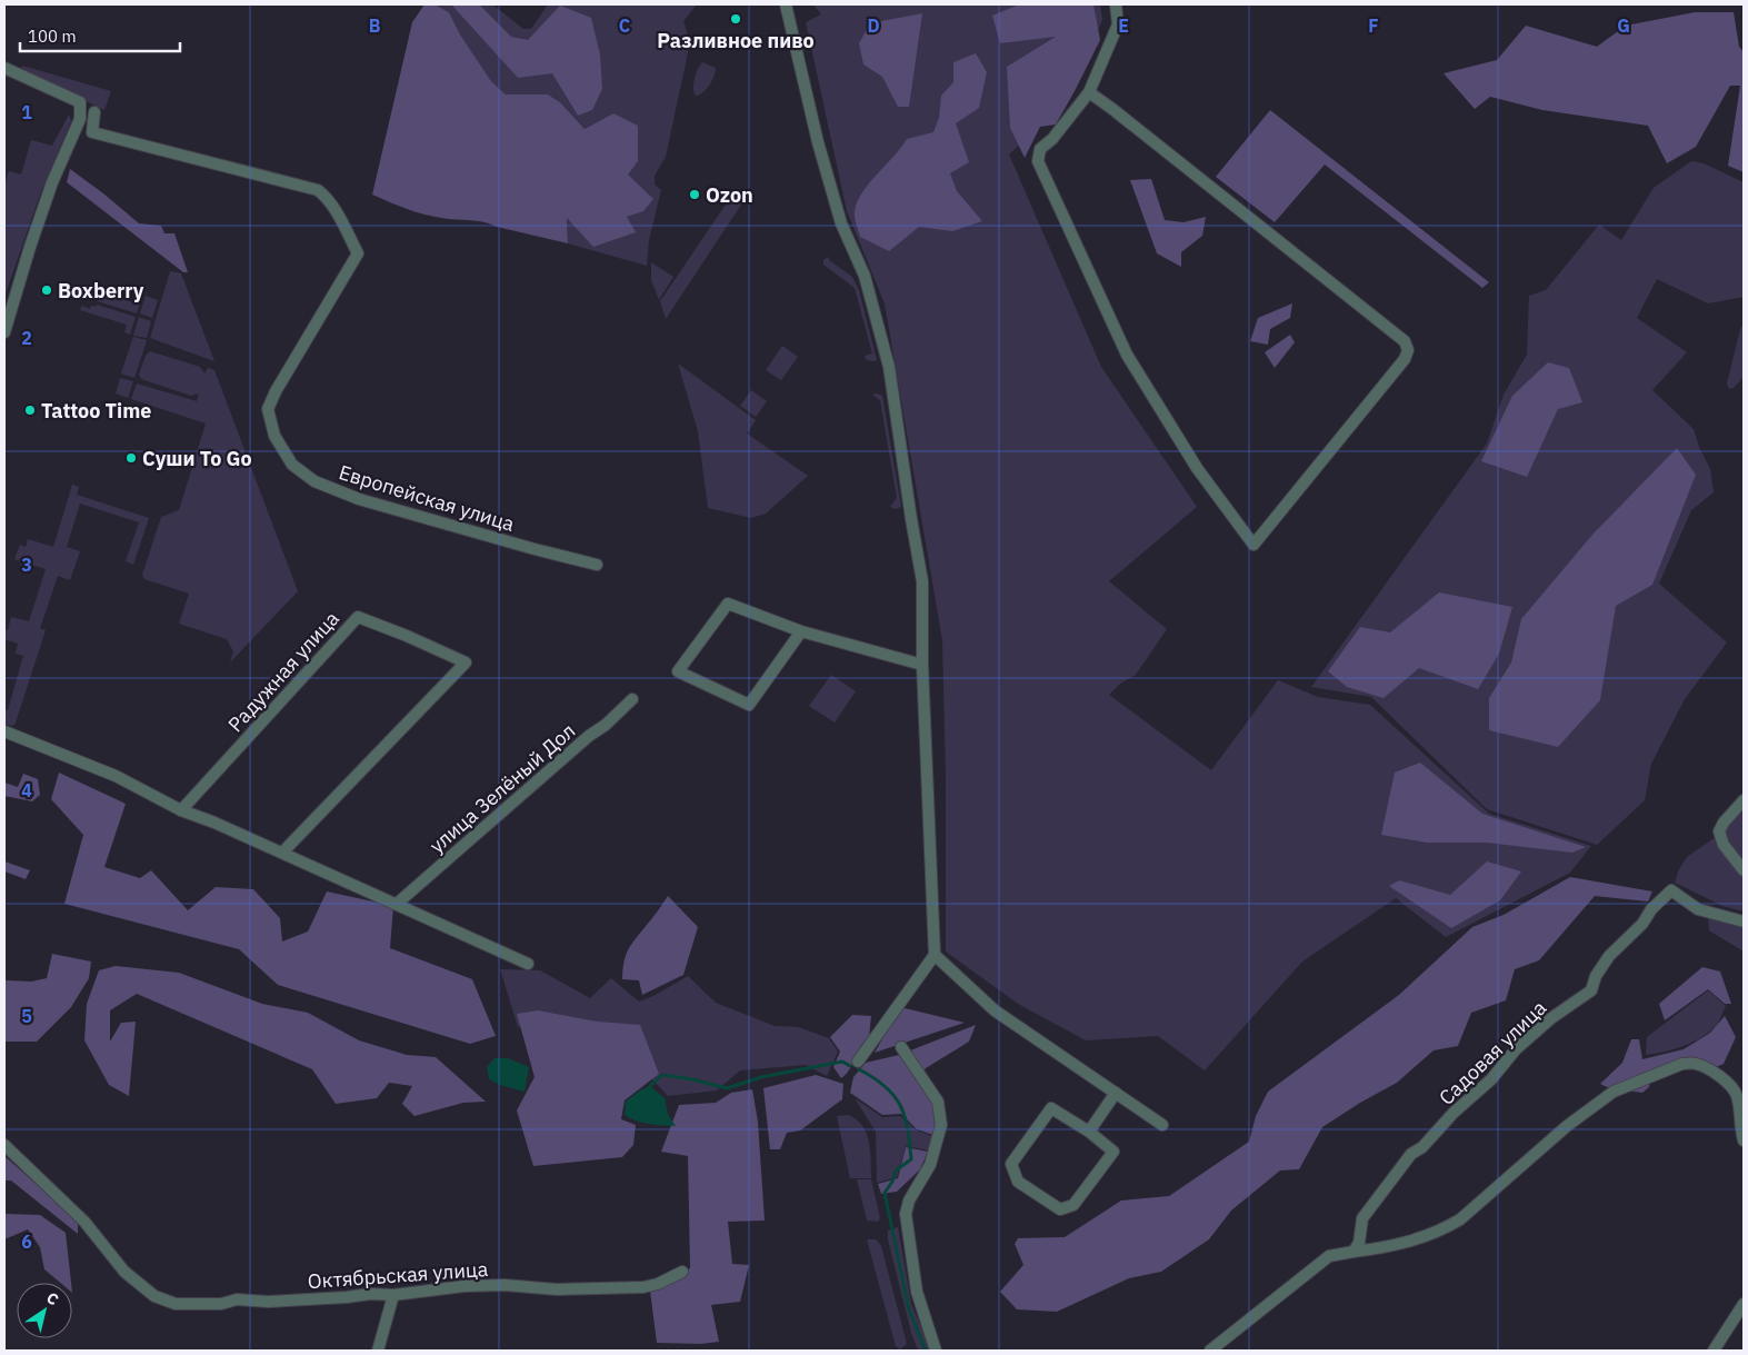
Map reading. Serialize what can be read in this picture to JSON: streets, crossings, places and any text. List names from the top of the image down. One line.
{"streets":{"street":["Европейская улица","Радужная улица","улица Зелёный Дол","Садовая улица","Октябрьская улица"]},"places":["Разливное пиво","Ozon","Boxberry","Tattoo Time","Суши To Go"],"scale_bar":"100 m","north":"top right","grid":{"columns":["B","C","D","E","F","G"],"rows":["1","2","3","4","5","6"]}}
